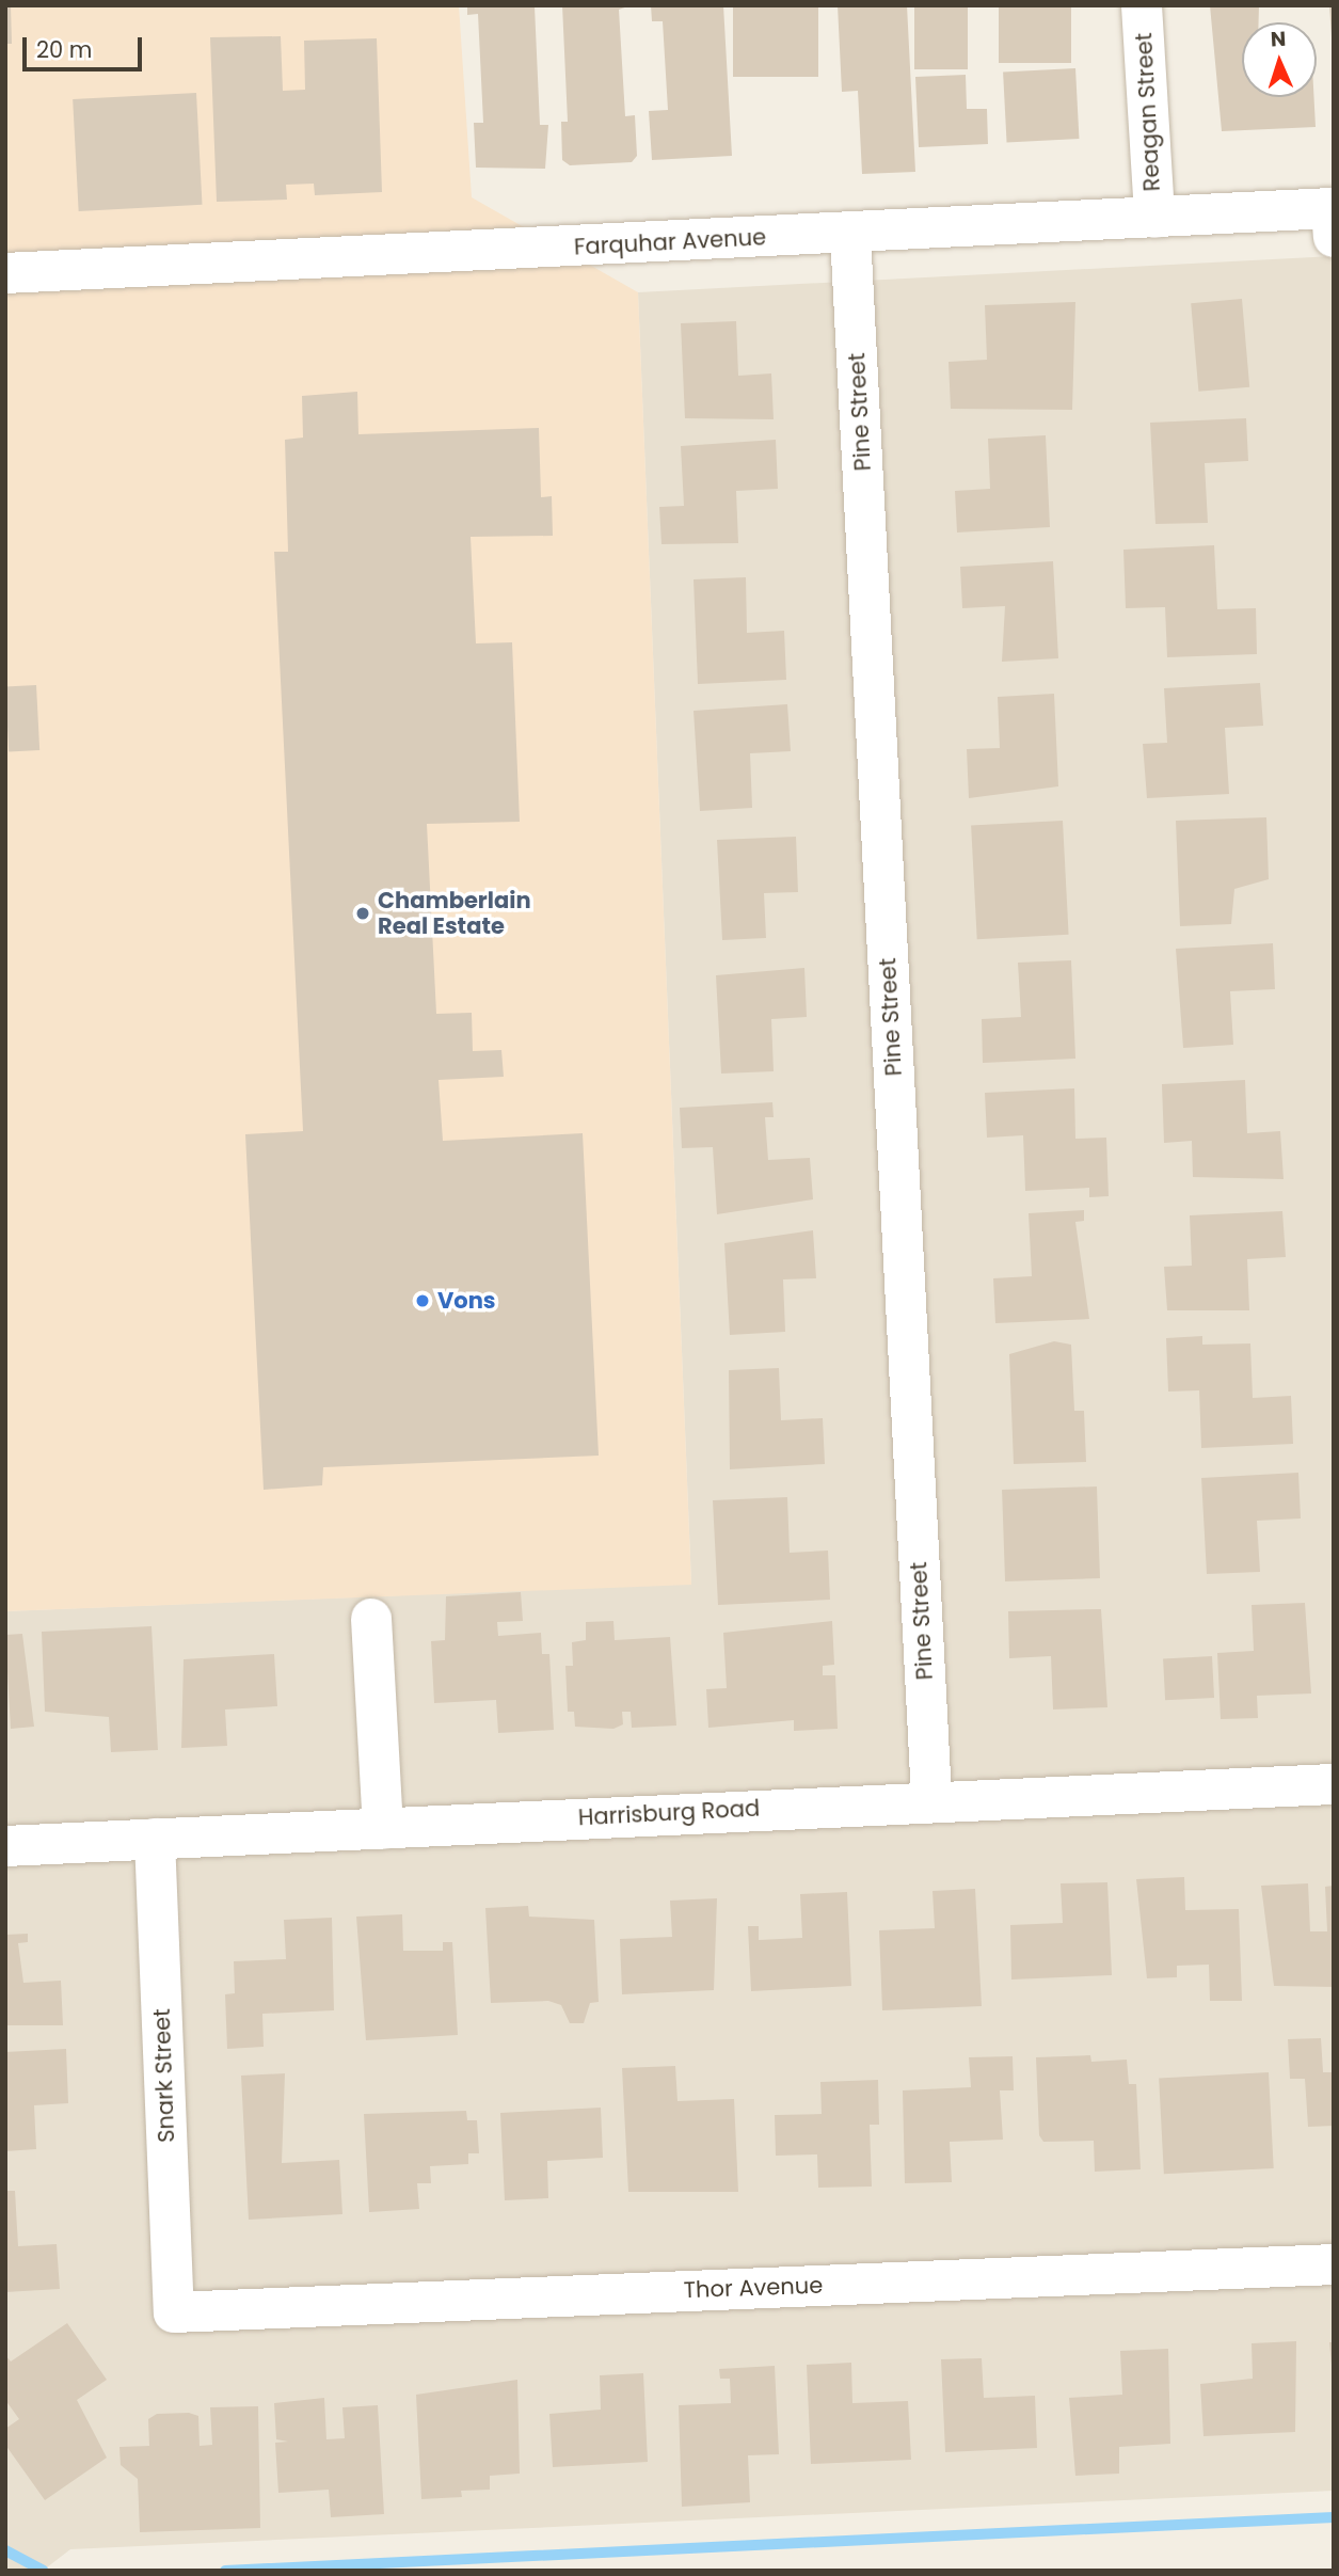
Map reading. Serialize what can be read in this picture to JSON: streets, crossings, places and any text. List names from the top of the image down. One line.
{"streets":{"street":["Reagan Street","Farquhar Avenue","Pine Street","Harrisburg Road","Snark Street","Thor Avenue"]},"crossings":[["Reagan Street","Farquhar Avenue"],["Farquhar Avenue","Pine Street"],["Pine Street","Harrisburg Road"],["Harrisburg Road","Snark Street"],["Snark Street","Thor Avenue"]],"places":["Chamberlain Real Estate","Vons"],"scale_bar":"20 m","north":"top"}
